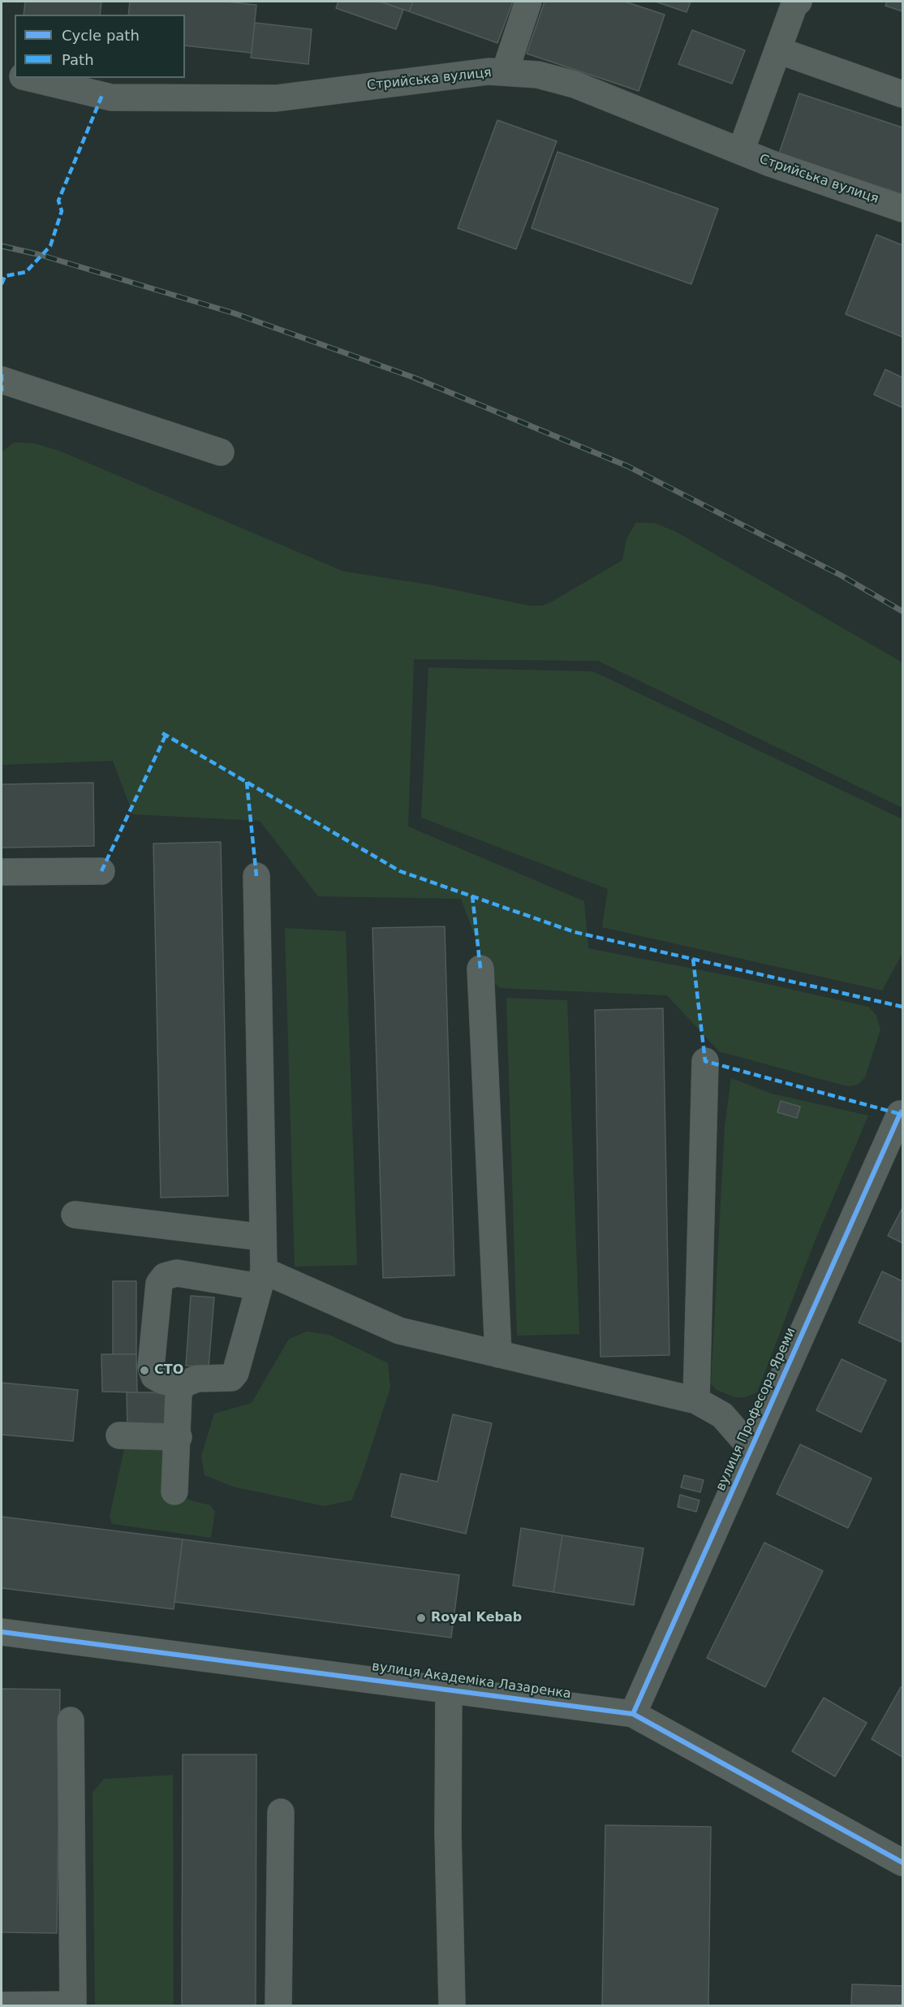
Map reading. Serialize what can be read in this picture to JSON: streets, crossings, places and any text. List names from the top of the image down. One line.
{"streets":{"street":["Стрийська вулиця","вулиця Професора Яреми","вулиця Академіка Лазаренка"]},"crossings":[["вулиця Професора Яреми","вулиця Академіка Лазаренка"]],"places":["СТО","Royal Kebab"],"legend":["Cycle path","Path"]}
